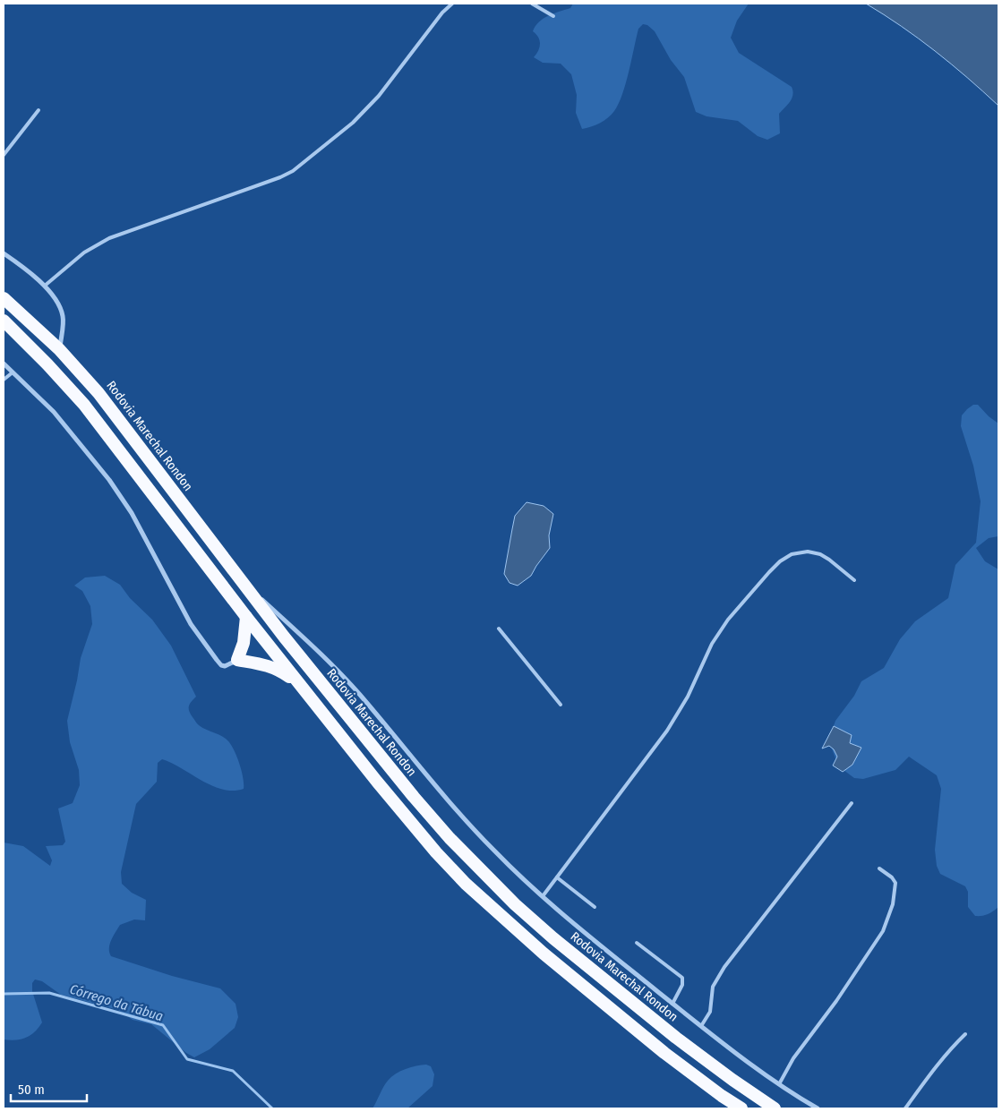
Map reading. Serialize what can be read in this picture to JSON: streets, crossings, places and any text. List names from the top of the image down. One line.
{"streets":{"highway":["Rodovia Marechal Rondon"]},"water":["Córrego da Tábua"],"scale_bar":"50 m"}
